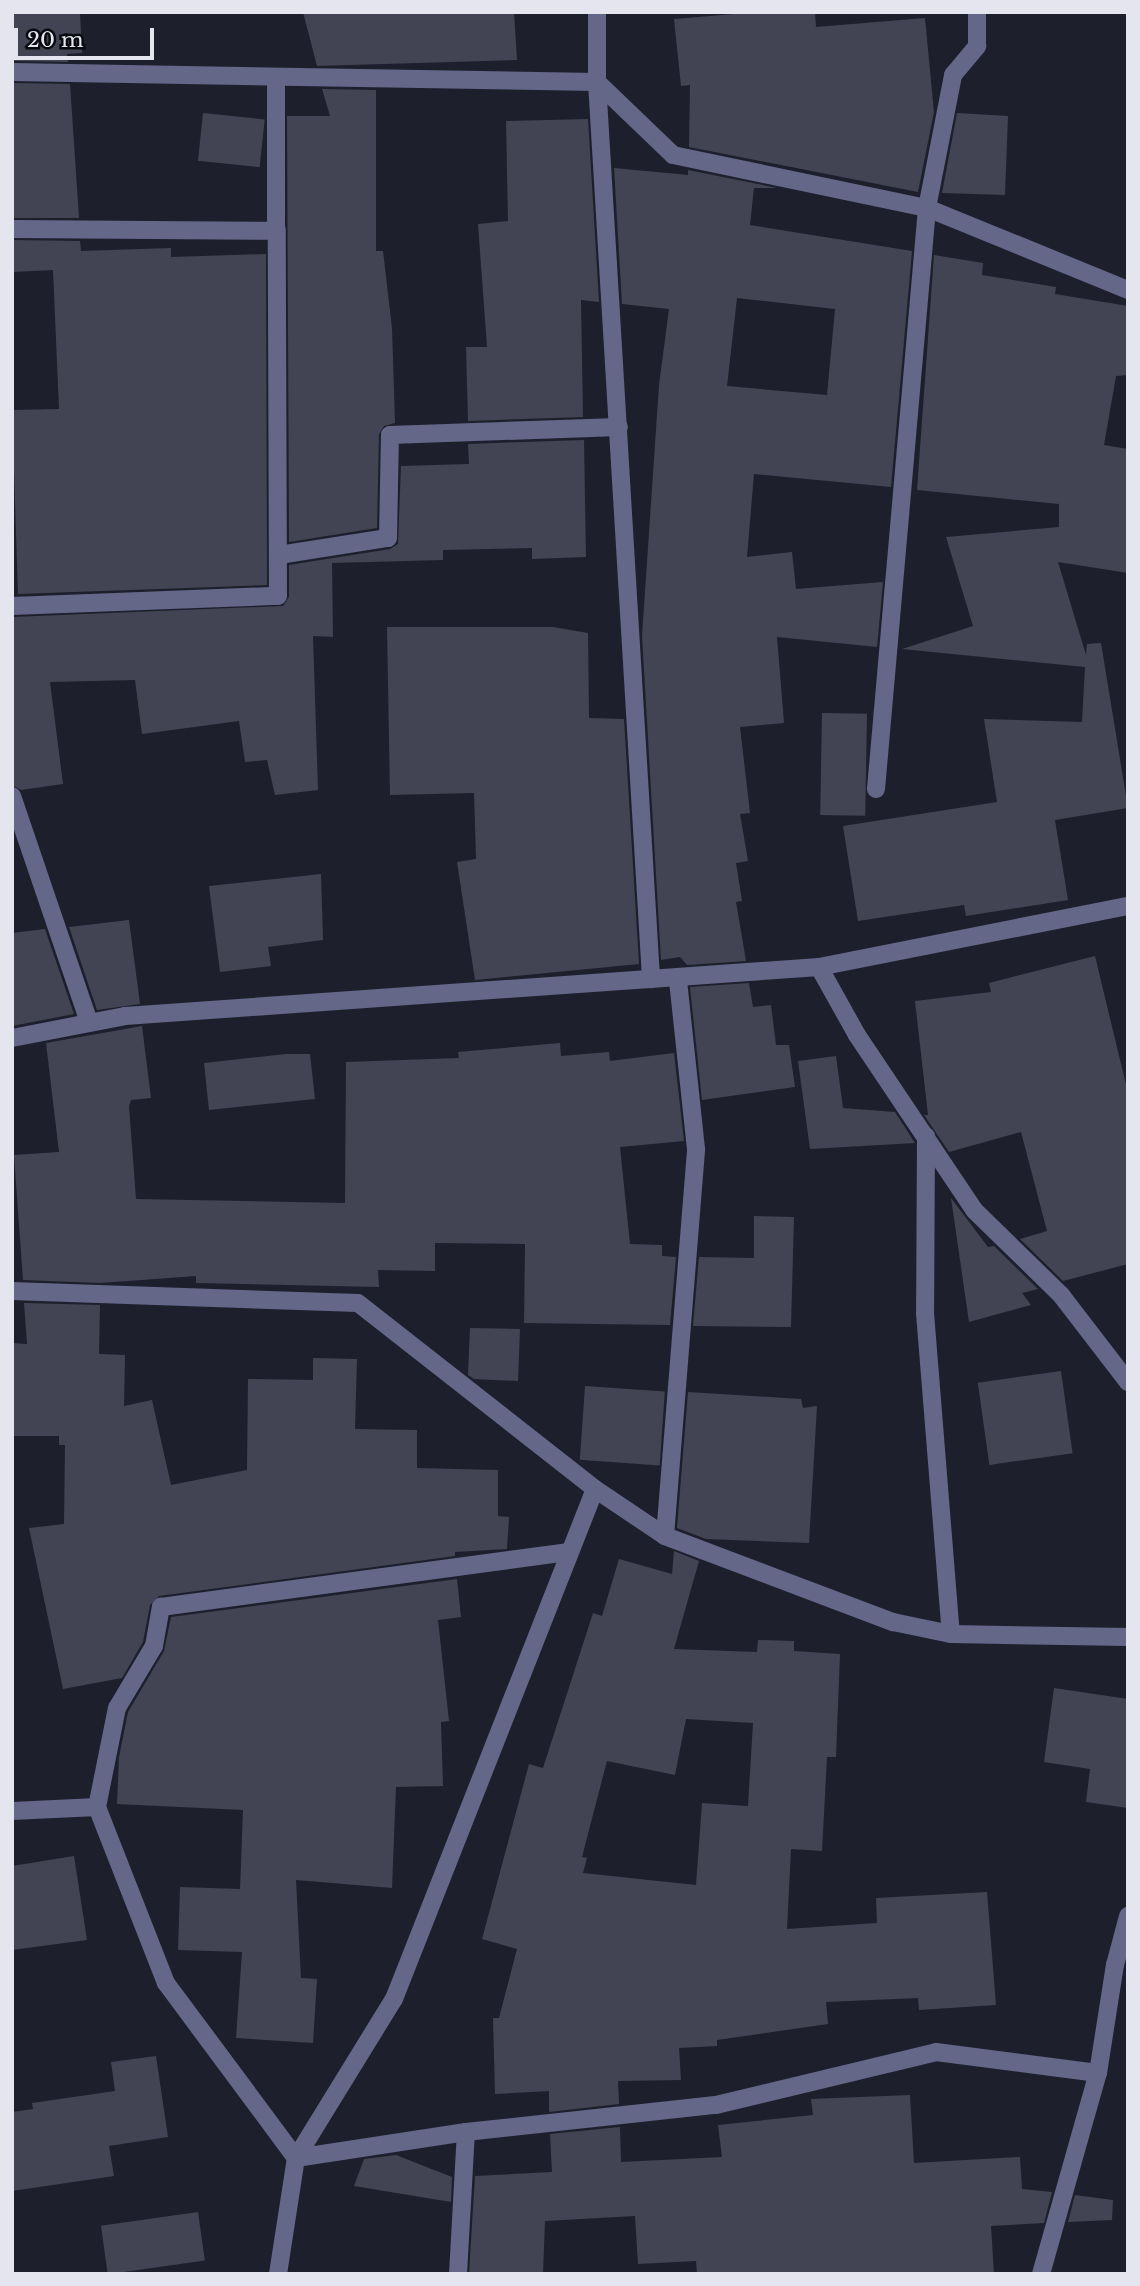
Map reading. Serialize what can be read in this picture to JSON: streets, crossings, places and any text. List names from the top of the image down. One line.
{"scale_bar":"20 m"}
